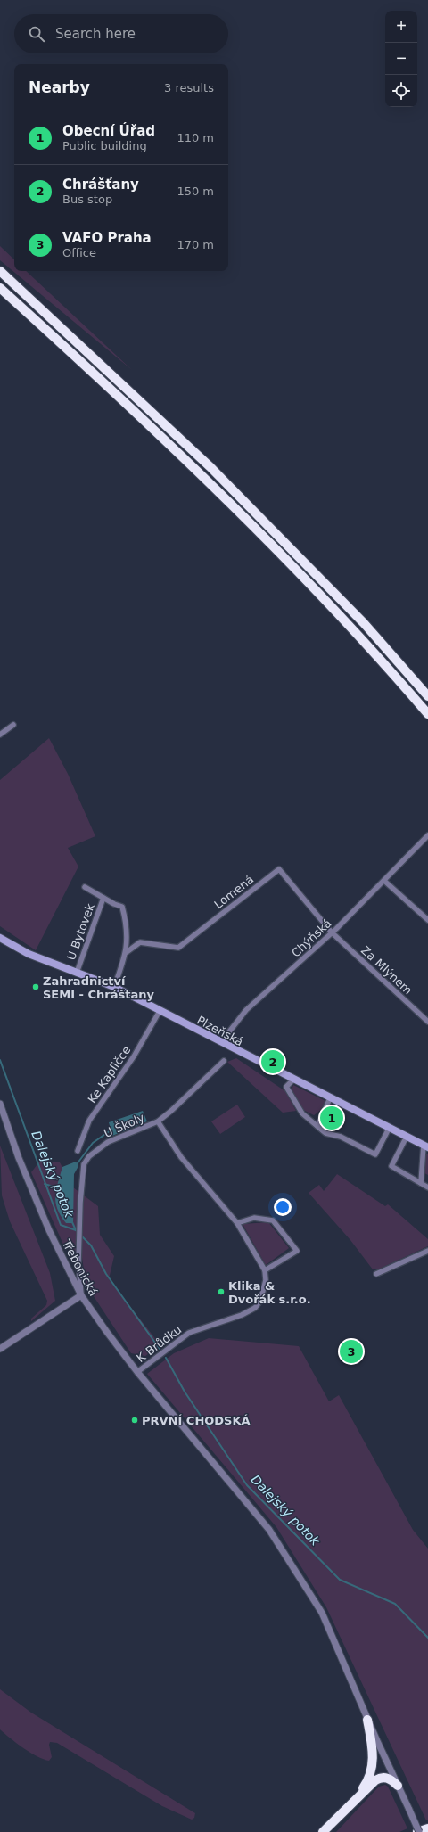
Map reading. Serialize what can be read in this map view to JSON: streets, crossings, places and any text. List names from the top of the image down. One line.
{"streets":{"main road":["Plzeňská"],"street":["Lomená","U Bytovek","Chýňská","Za Mlýnem","Ke Kapličce","U Školy","Třebonická","K Brůdku"]},"crossings":[["Lomená","Chýňská"],["Lomená","Za Mlýnem"],["U Bytovek","Plzeňská"],["Chýňská","Za Mlýnem"],["Chýňská","Plzeňská"],["Plzeňská","Ke Kapličce"],["U Školy","Třebonická"],["Třebonická","K Brůdku"]],"water":["Dalejský potok"],"places":["Zahradnictví SEMI - Chráštany","Klika & Dvořák s.r.o.","PRVNÍ CHODSKÁ"],"page":{"map_buttons":["+","−"],"search":"Search here","heading":["Nearby","3 results"],"list":[{"mark":"1","name":"Obecní Úřad","note":"Public building","value":"110 m"},{"mark":"2","name":"Chrášťany","note":"Bus stop","value":"150 m"},{"mark":"3","name":"VAFO Praha","note":"Office","value":"170 m"}],"pins":["2","1","3"]}}
